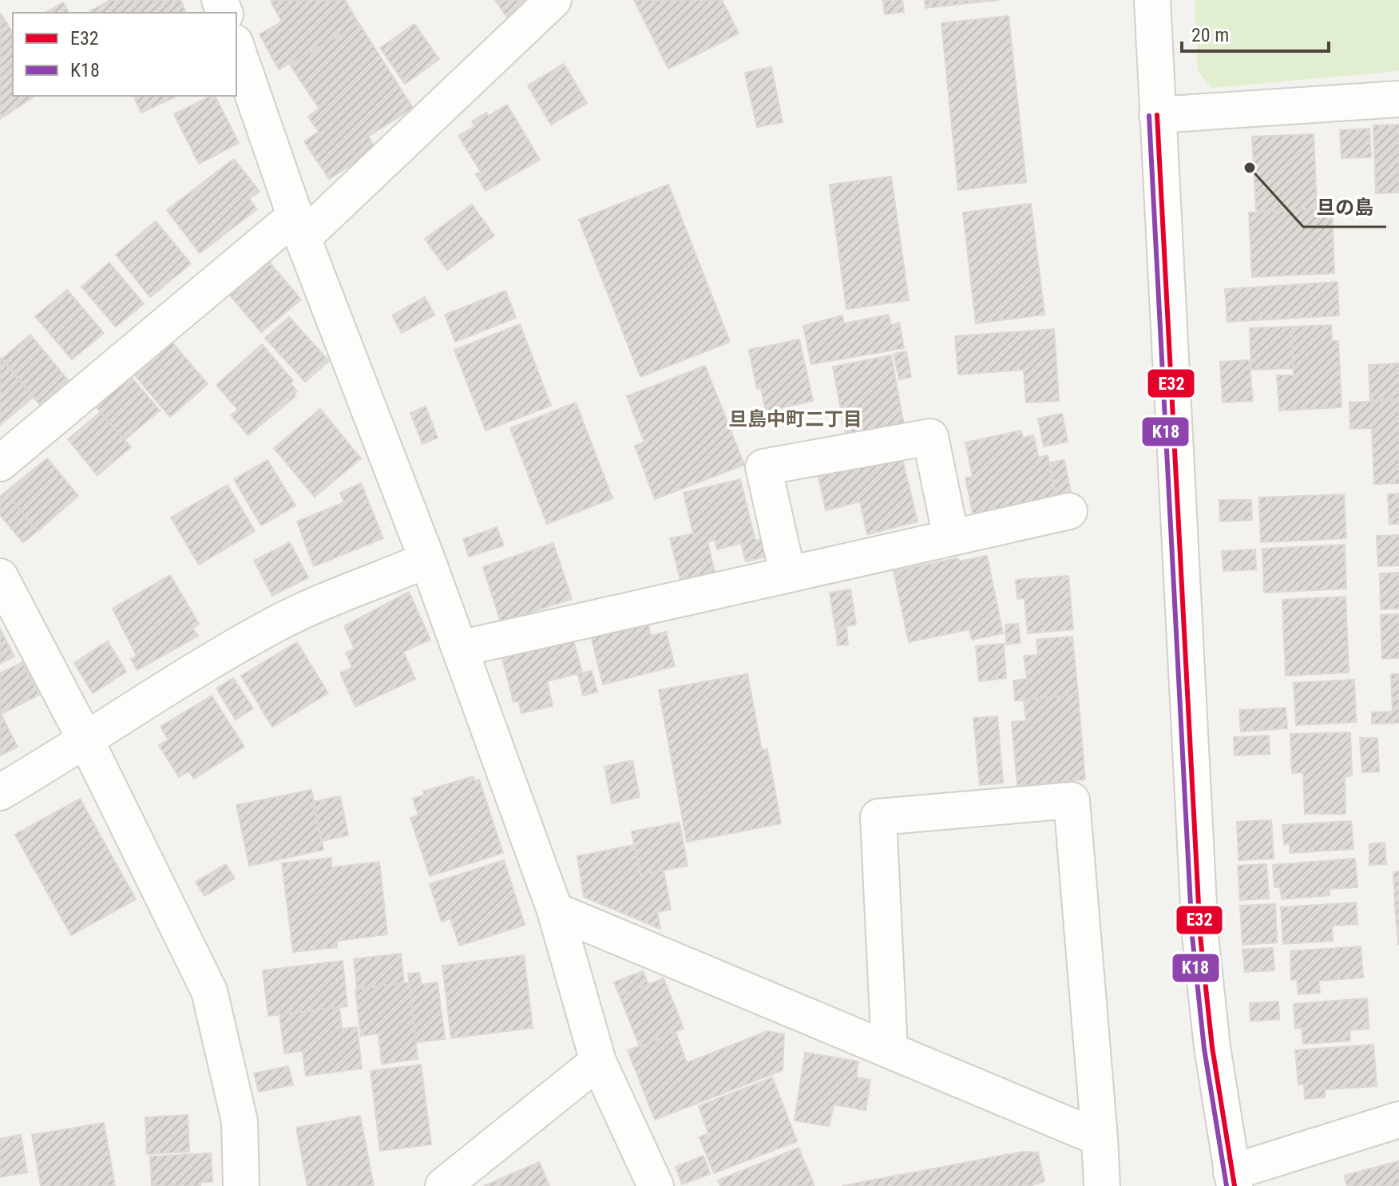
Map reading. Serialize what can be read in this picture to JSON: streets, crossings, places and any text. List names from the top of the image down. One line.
{"districts":["旦島中町二丁目"],"places":["旦の島"],"lines":["transit line E32","transit line K18"],"legend":["E32","K18"],"scale_bar":"20 m"}
